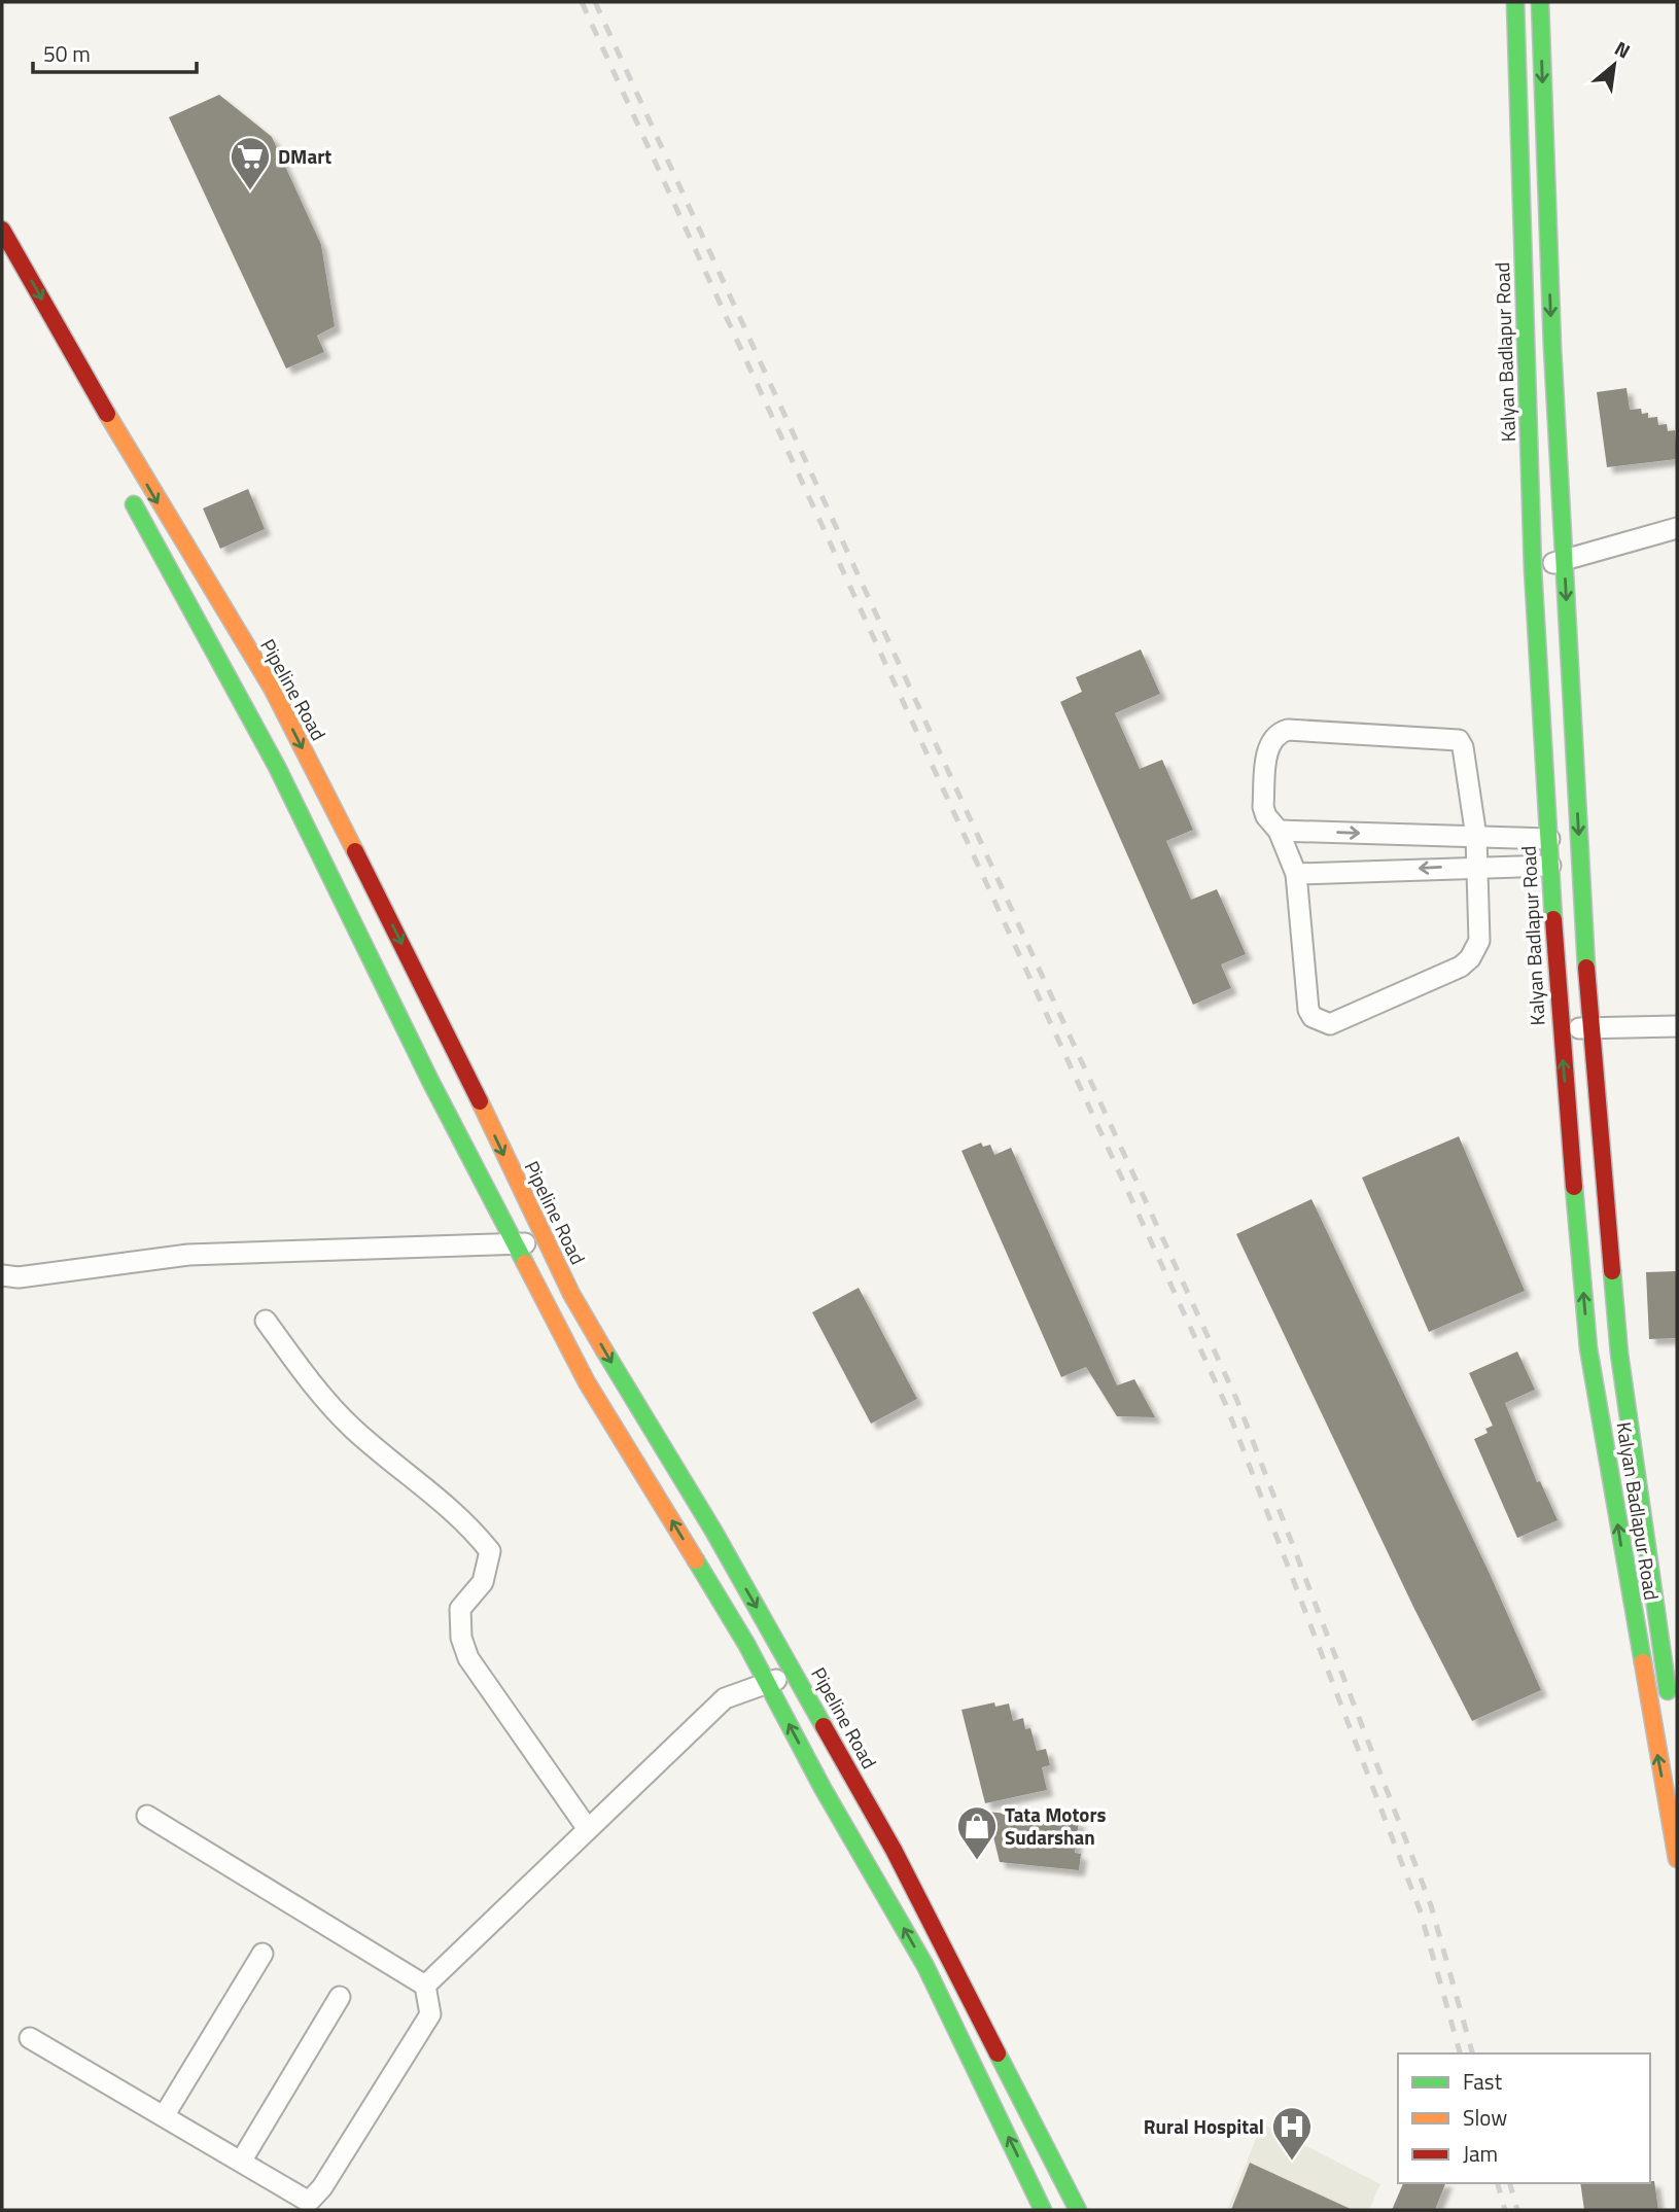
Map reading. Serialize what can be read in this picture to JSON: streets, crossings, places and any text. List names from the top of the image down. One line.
{"streets":{"main road":["Kalyan Badlapur Road","Pipeline Road"]},"places":{"supermarket":["DMart"],"shop":["Tata Motors Sudarshan"],"hospital":["Rural Hospital"]},"legend":["Fast","Slow","Jam"],"scale_bar":"50 m","north":"top right"}
